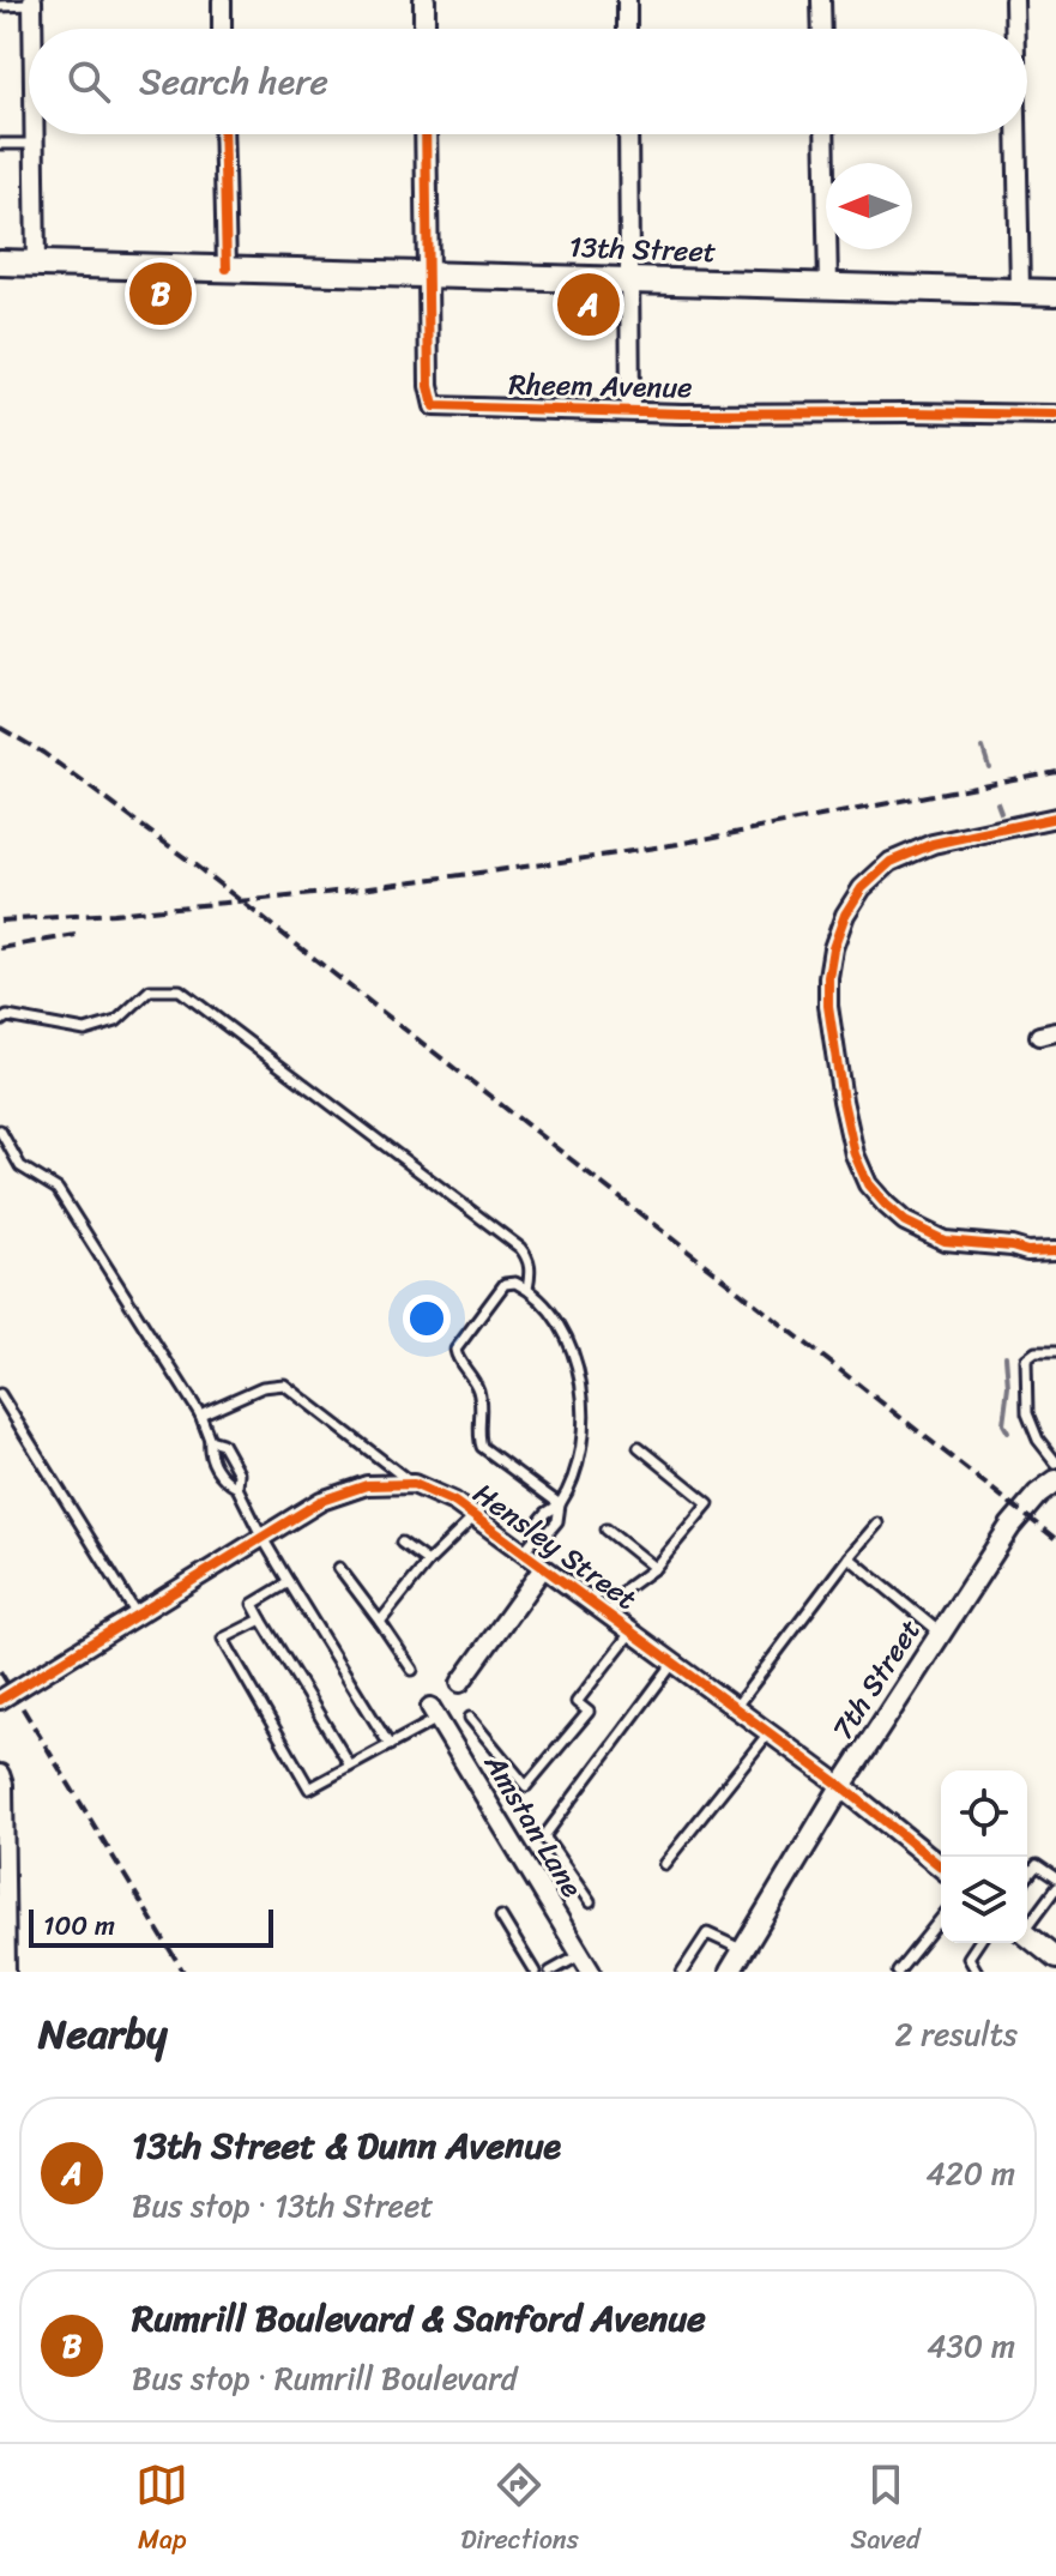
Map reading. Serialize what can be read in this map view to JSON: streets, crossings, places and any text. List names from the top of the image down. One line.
{"streets":{"main road":["13th Street"],"street":["Rheem Avenue","Hensley Street","7th Street","Amstan Lane"]},"crossings":[["13th Street","Rheem Avenue"],["Hensley Street","7th Street"]],"scale_bar":"100 m","north":"left","page":{"search":"Search here","pins":["B","A"],"scale":"100 m","heading":["Nearby","2 results"],"list":[{"mark":"A","name":"13th Street & Dunn Avenue","note":"Bus stop · 13th Street","value":"420 m"},{"mark":"B","name":"Rumrill Boulevard & Sanford Avenue","note":"Bus stop · Rumrill Boulevard","value":"430 m"}],"nav":["Map","Directions","Saved"]}}
